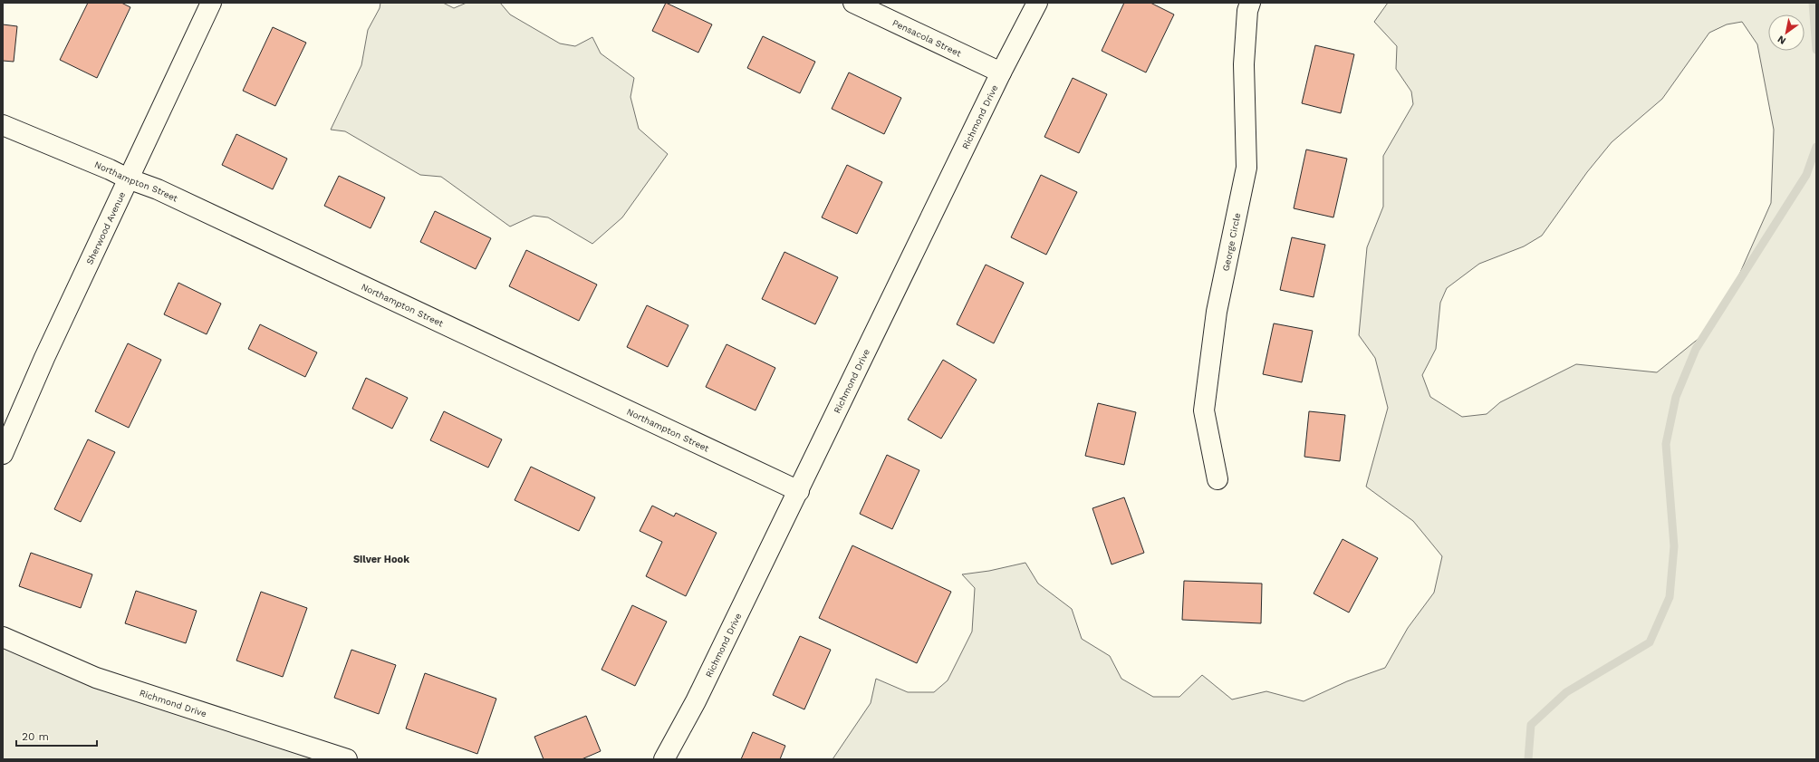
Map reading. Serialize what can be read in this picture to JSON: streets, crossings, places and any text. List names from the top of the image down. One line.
{"streets":{"street":["Pensacola Street","Richmond Drive","Northampton Street","Sherwood Avenue","George Circle"]},"crossings":[["Pensacola Street","Richmond Drive"],["Richmond Drive","Northampton Street"],["Northampton Street","Sherwood Avenue"]],"districts":["Silver Hook"],"scale_bar":"20 m","north":"bottom left"}
